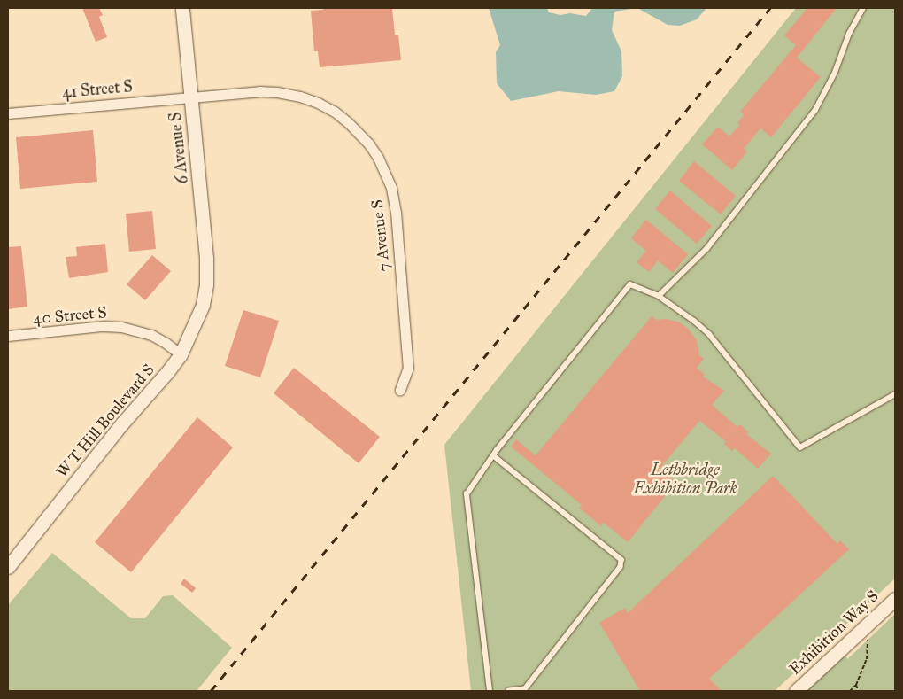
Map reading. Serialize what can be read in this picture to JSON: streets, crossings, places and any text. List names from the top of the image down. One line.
{"streets":{"street":["41 Street S","6 Avenue S","7 Avenue S","40 Street S","W T Hill Boulevard S","Exhibition Way S"]},"crossings":[["41 Street S","6 Avenue S"],["41 Street S","7 Avenue S"],["6 Avenue S","7 Avenue S"],["6 Avenue S","W T Hill Boulevard S"],["40 Street S","W T Hill Boulevard S"]],"parks":["Lethbridge Exhibition Park"]}
